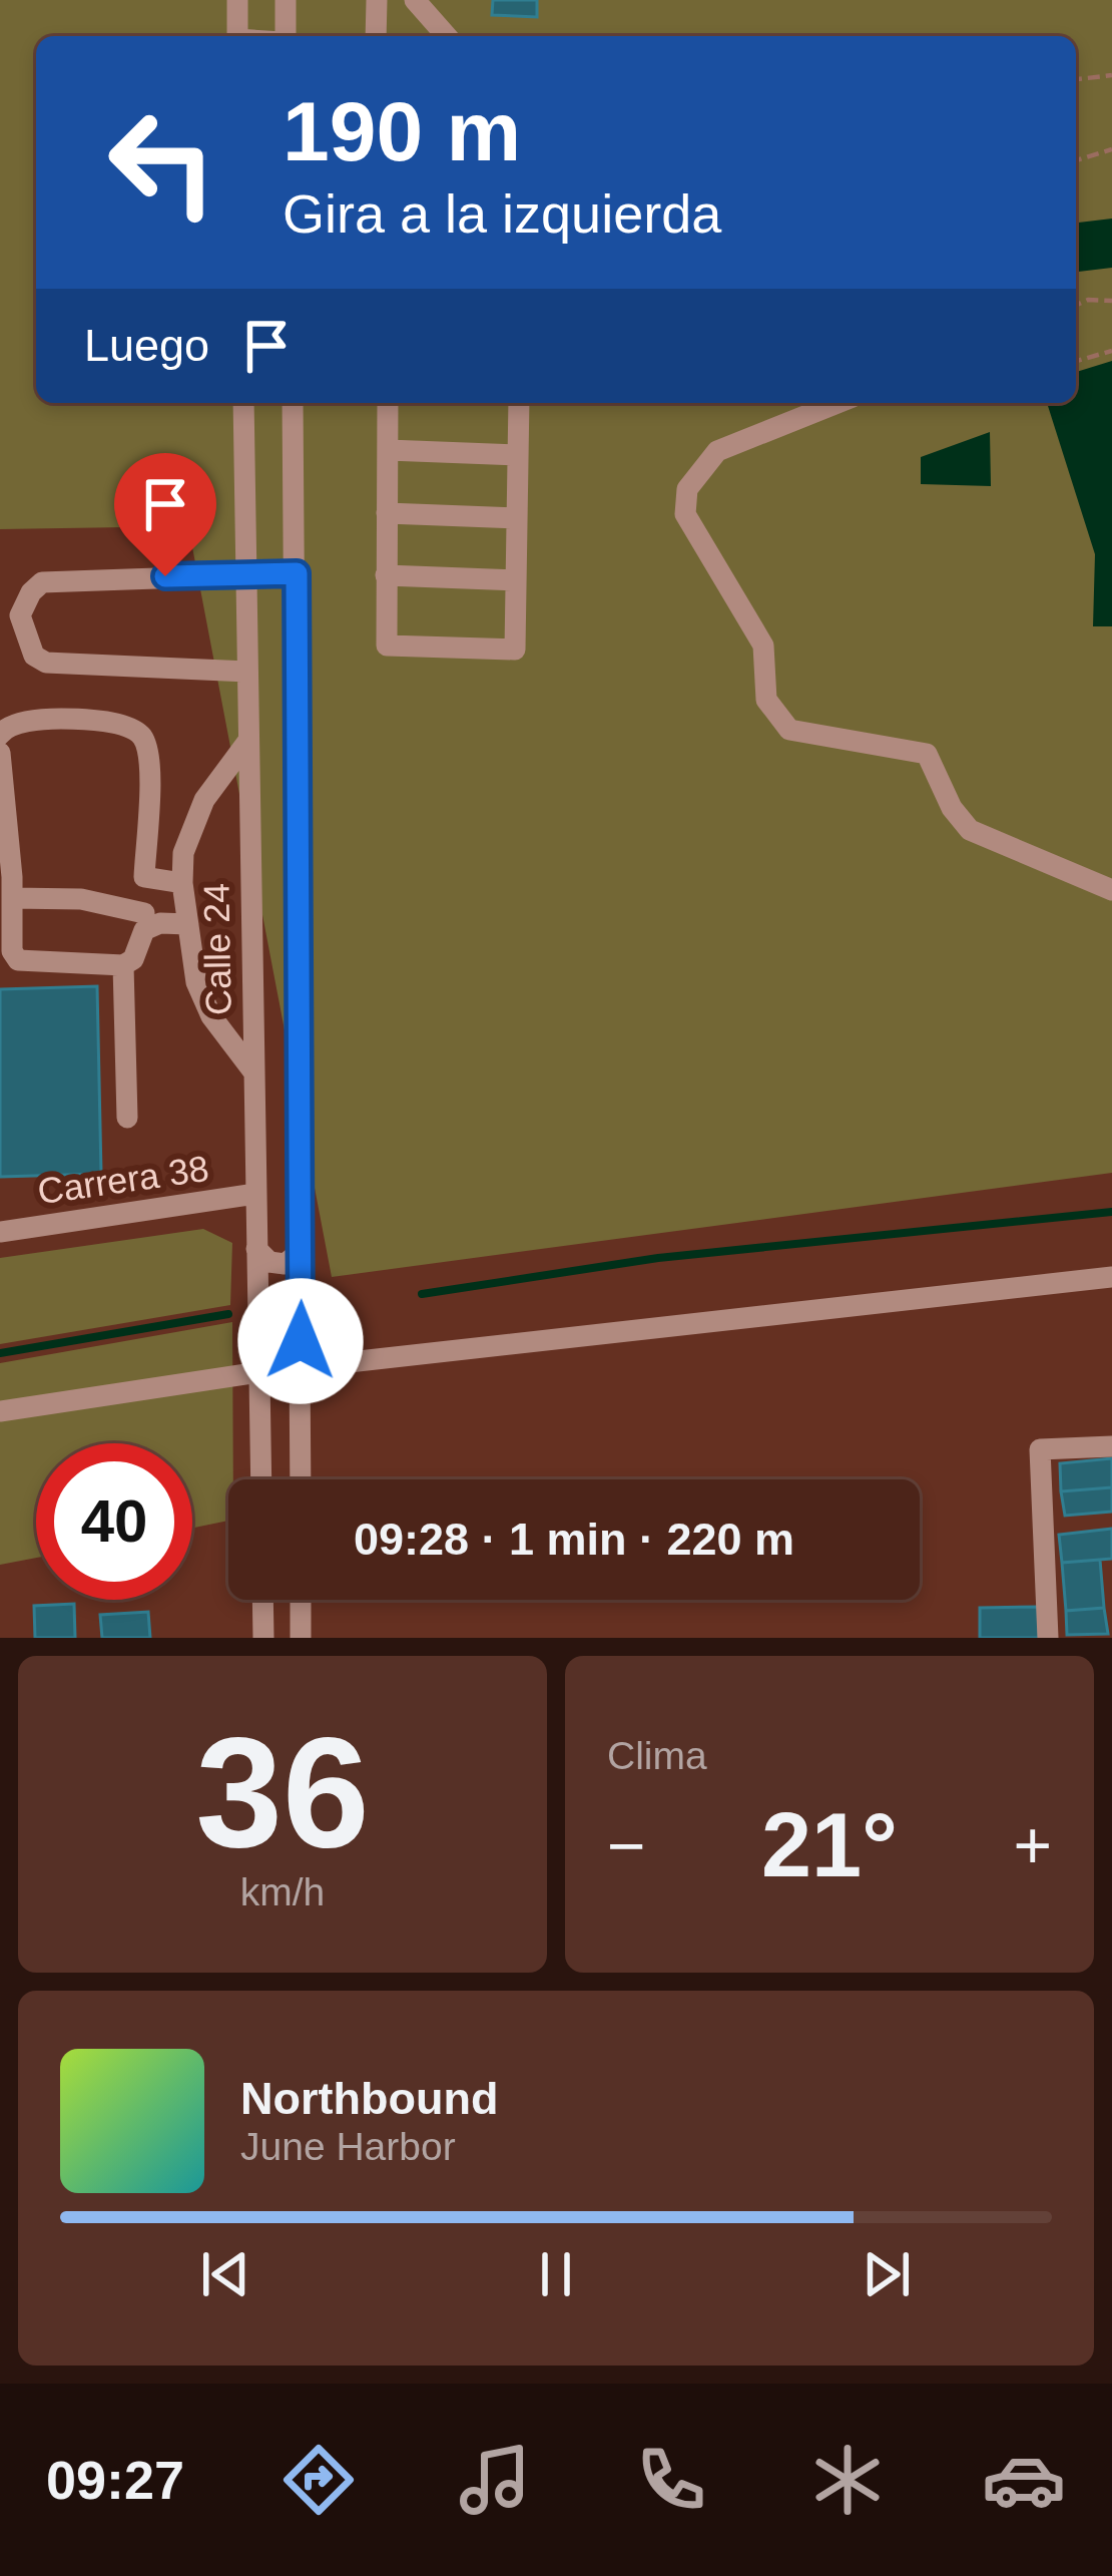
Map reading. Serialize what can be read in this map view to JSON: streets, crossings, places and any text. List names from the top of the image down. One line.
{"streets":{"street":["Calle 24","Carrera 38"]},"crossings":[["Calle 24","Carrera 38"]],"page":{"turn":["190 m","Gira a la izquierda"],"then":"Luego","limit":"40","trip":"09:28 · 1 min · 220 m","tile":[["36","km/h"],"Clima"],"heat":["−","21°","+"],"song":["Northbound","June Harbor"],"tabs":"09:27"}}
